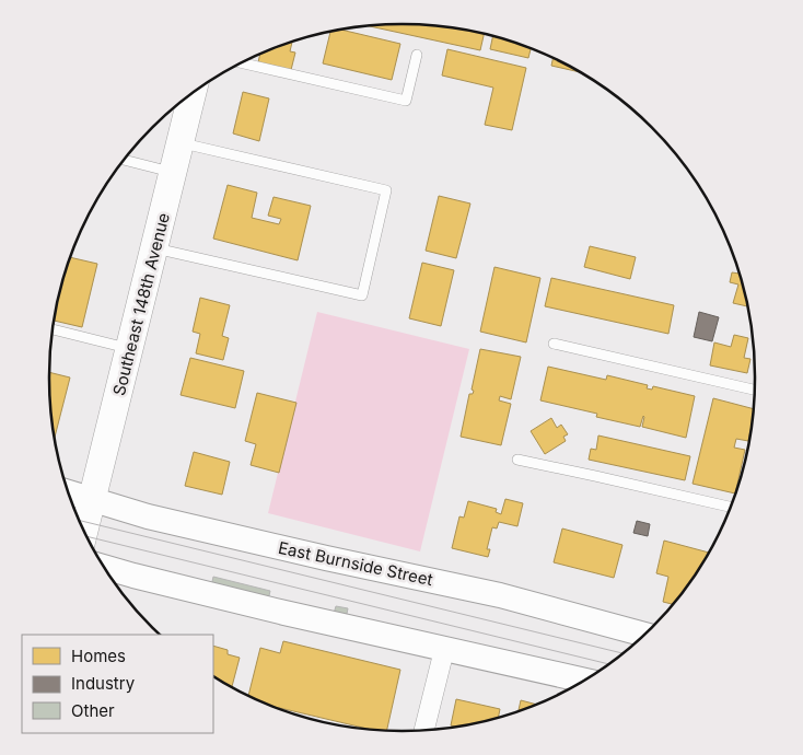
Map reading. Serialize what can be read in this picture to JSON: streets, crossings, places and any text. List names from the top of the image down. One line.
{"streets":{"main road":["Southeast 148th Avenue"],"street":["East Burnside Street"]},"crossings":[["Southeast 148th Avenue","East Burnside Street"]],"legend":["Homes","Industry","Other"]}
